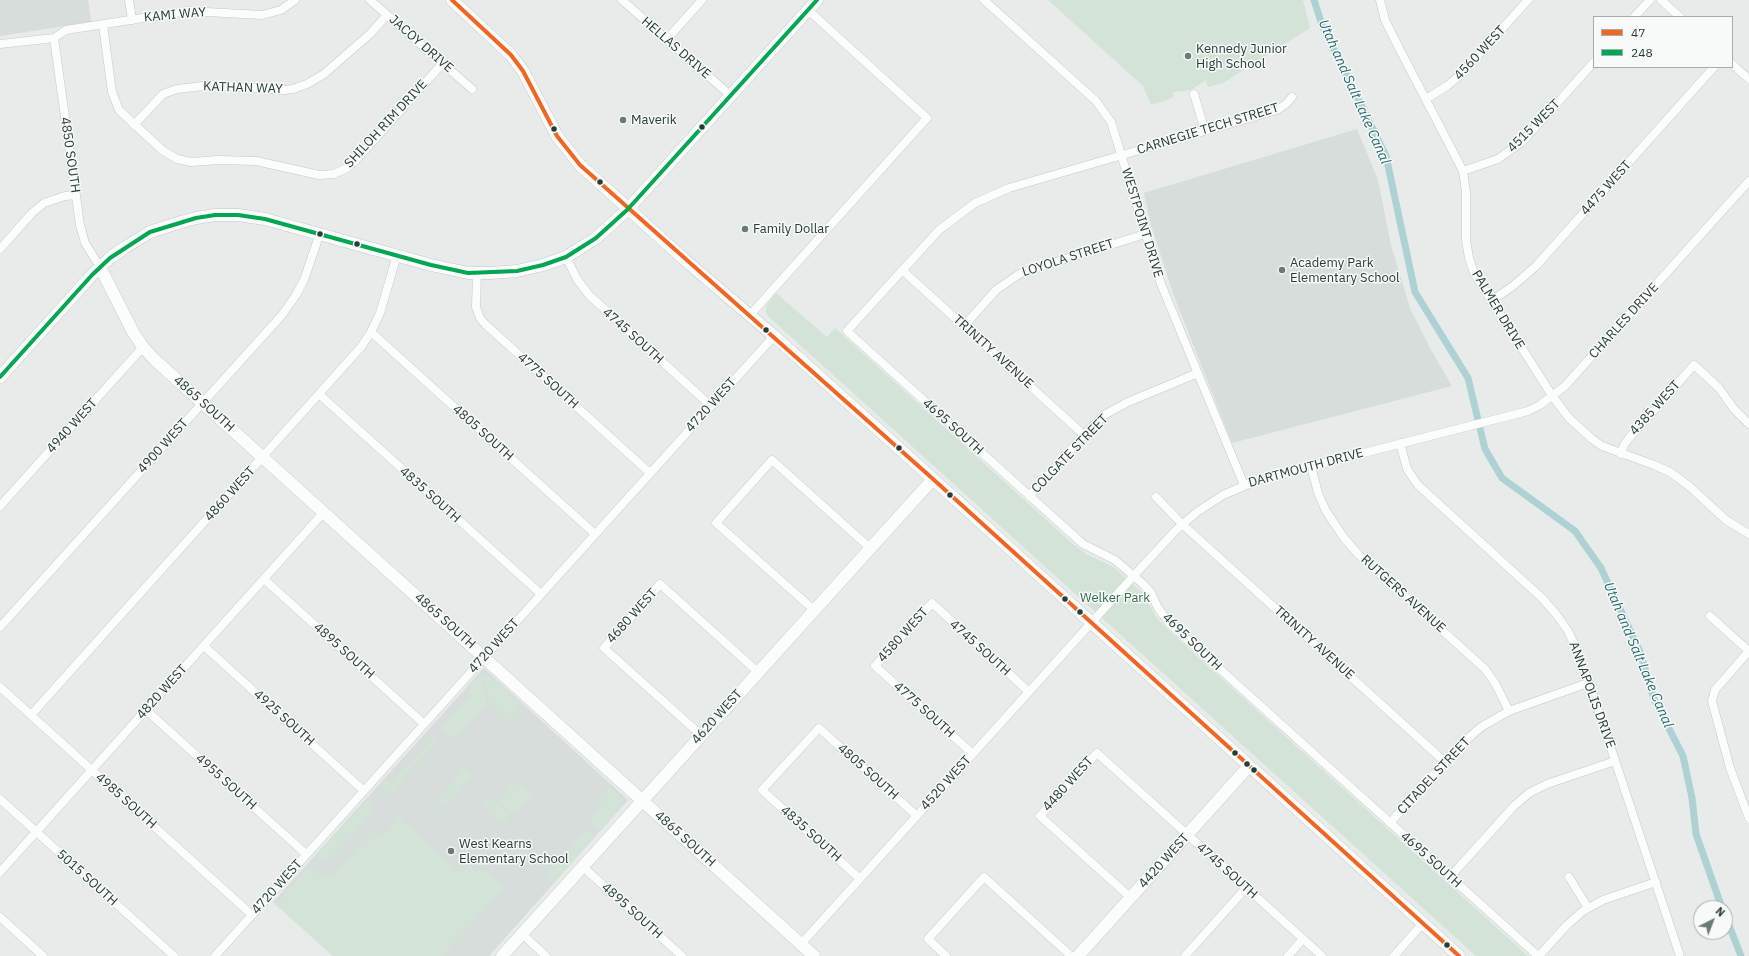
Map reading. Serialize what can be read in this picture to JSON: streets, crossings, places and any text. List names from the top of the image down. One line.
{"streets":{"street":["KAMI WAY","JACOY DRIVE","HELLAS DRIVE","4560 WEST","KATHAN WAY","SHILOH RIM DRIVE","4515 WEST","CARNEGIE TECH STREET","4850 SOUTH","4475 WEST","WESTPOINT DRIVE","LOYOLA STREET","PALMER DRIVE","CHARLES DRIVE","4745 SOUTH","TRINITY AVENUE","4775 SOUTH","4865 SOUTH","4720 WEST","4385 WEST","4940 WEST","4695 SOUTH","4805 SOUTH","4900 WEST","COLGATE STREET","DARTMOUTH DRIVE","4860 WEST","4835 SOUTH","RUTGERS AVENUE","4680 WEST","4580 WEST","4895 SOUTH","4820 WEST","ANNAPOLIS DRIVE","4620 WEST","4925 SOUTH","CITADEL STREET","4955 SOUTH","4520 WEST","4480 WEST","4985 SOUTH","4420 WEST","5015 SOUTH"]},"crossings":[["KAMI WAY","SHILOH RIM DRIVE"],["KAMI WAY","4850 SOUTH"],["JACOY DRIVE","KATHAN WAY"],["JACOY DRIVE","SHILOH RIM DRIVE"],["4560 WEST","PALMER DRIVE"],["KATHAN WAY","SHILOH RIM DRIVE"],["4515 WEST","PALMER DRIVE"],["CARNEGIE TECH STREET","WESTPOINT DRIVE"],["CARNEGIE TECH STREET","TRINITY AVENUE"],["CARNEGIE TECH STREET","4695 SOUTH"],["4850 SOUTH","4865 SOUTH"],["4475 WEST","PALMER DRIVE"],["WESTPOINT DRIVE","LOYOLA STREET"],["WESTPOINT DRIVE","COLGATE STREET"],["WESTPOINT DRIVE","DARTMOUTH DRIVE"],["LOYOLA STREET","TRINITY AVENUE"],["PALMER DRIVE","CHARLES DRIVE"],["PALMER DRIVE","4385 WEST"],["CHARLES DRIVE","DARTMOUTH DRIVE"],["4745 SOUTH","4720 WEST"],["4745 SOUTH","4580 WEST"],["4745 SOUTH","4520 WEST"],["4745 SOUTH","4480 WEST"],["4745 SOUTH","4420 WEST"],["TRINITY AVENUE","COLGATE STREET"],["TRINITY AVENUE","DARTMOUTH DRIVE"],["TRINITY AVENUE","CITADEL STREET"],["4775 SOUTH","4720 WEST"],["4775 SOUTH","4580 WEST"],["4775 SOUTH","4520 WEST"],["4865 SOUTH","4720 WEST"],["4865 SOUTH","4940 WEST"],["4865 SOUTH","4900 WEST"],["4865 SOUTH","4860 WEST"],["4865 SOUTH","4820 WEST"],["4865 SOUTH","4620 WEST"],["4865 SOUTH","4520 WEST"],["4720 WEST","4805 SOUTH"],["4720 WEST","4835 SOUTH"],["4720 WEST","4895 SOUTH"],["4720 WEST","4925 SOUTH"],["4720 WEST","4955 SOUTH"],["4720 WEST","4985 SOUTH"],["4695 SOUTH","COLGATE STREET"],["4695 SOUTH","DARTMOUTH DRIVE"],["4695 SOUTH","CITADEL STREET"],["4805 SOUTH","4860 WEST"],["4805 SOUTH","4835 SOUTH"],["4805 SOUTH","4520 WEST"],["DARTMOUTH DRIVE","RUTGERS AVENUE"],["DARTMOUTH DRIVE","ANNAPOLIS DRIVE"],["DARTMOUTH DRIVE","4520 WEST"],["4860 WEST","4835 SOUTH"],["4860 WEST","4985 SOUTH"],["4835 SOUTH","4520 WEST"],["RUTGERS AVENUE","CITADEL STREET"],["4680 WEST","4620 WEST"],["4895 SOUTH","4820 WEST"],["4895 SOUTH","4620 WEST"],["4820 WEST","4925 SOUTH"],["4820 WEST","4955 SOUTH"],["4820 WEST","4985 SOUTH"],["4820 WEST","5015 SOUTH"],["ANNAPOLIS DRIVE","CITADEL STREET"],["4480 WEST","4420 WEST"]],"water":["Utah and Salt Lake Canal"],"parks":["Welker Park"],"places":["Kennedy Junior High School","Maverik","Family Dollar","Academy Park Elementary School","West Kearns Elementary School"],"lines":["transit line 47","transit line 248"],"legend":["47","248"],"north":"top right"}
